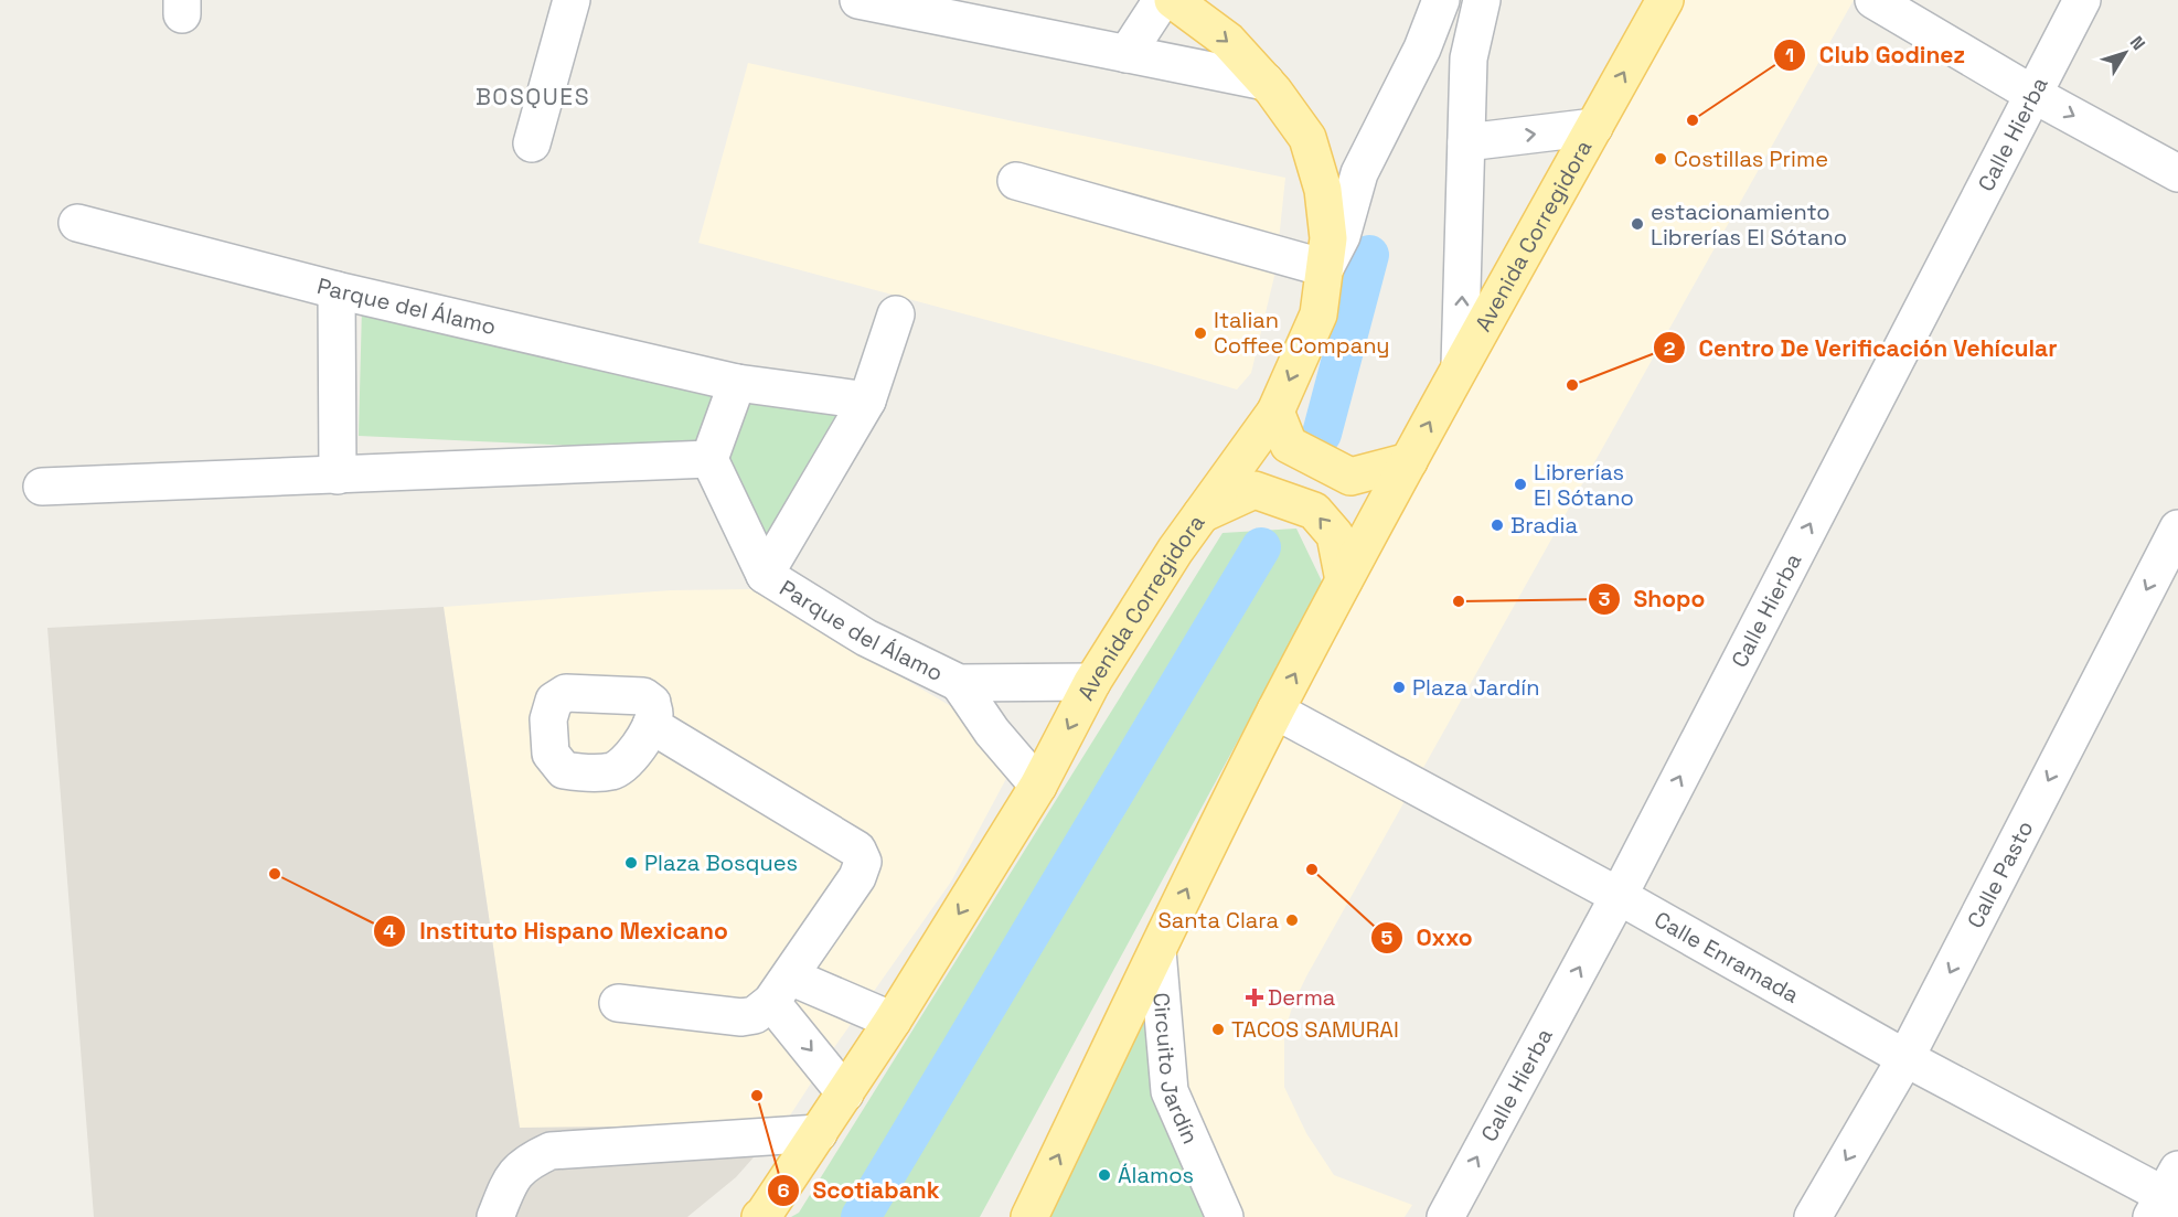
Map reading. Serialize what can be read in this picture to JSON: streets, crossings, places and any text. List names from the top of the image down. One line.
{"streets":{"main road":["Avenida Corregidora"],"street":["Calle Hierba","Parque del Álamo","Calle Pasto","Calle Enramada","Circuito Jardín"]},"crossings":[["Calle Hierba","Calle Enramada"],["Avenida Corregidora","Parque del Álamo"],["Avenida Corregidora","Calle Enramada"],["Avenida Corregidora","Circuito Jardín"],["Calle Pasto","Calle Enramada"]],"one_way":["Calle Hierba","Calle Pasto"],"districts":["BOSQUES"],"places":{"other":["Club Godinez","Costillas Prime","estacionamiento Librerías El Sótano","Italian Coffee Company","Centro De Verificación Vehícular","Librerías El Sótano","Bradia","Shopo","Plaza Jardín","Plaza Bosques","Oxxo","Instituto Hispano Mexicano","Santa Clara","TACOS SAMURAI","Scotiabank","Álamos"],"health":["Derma"]},"north":"top right"}
